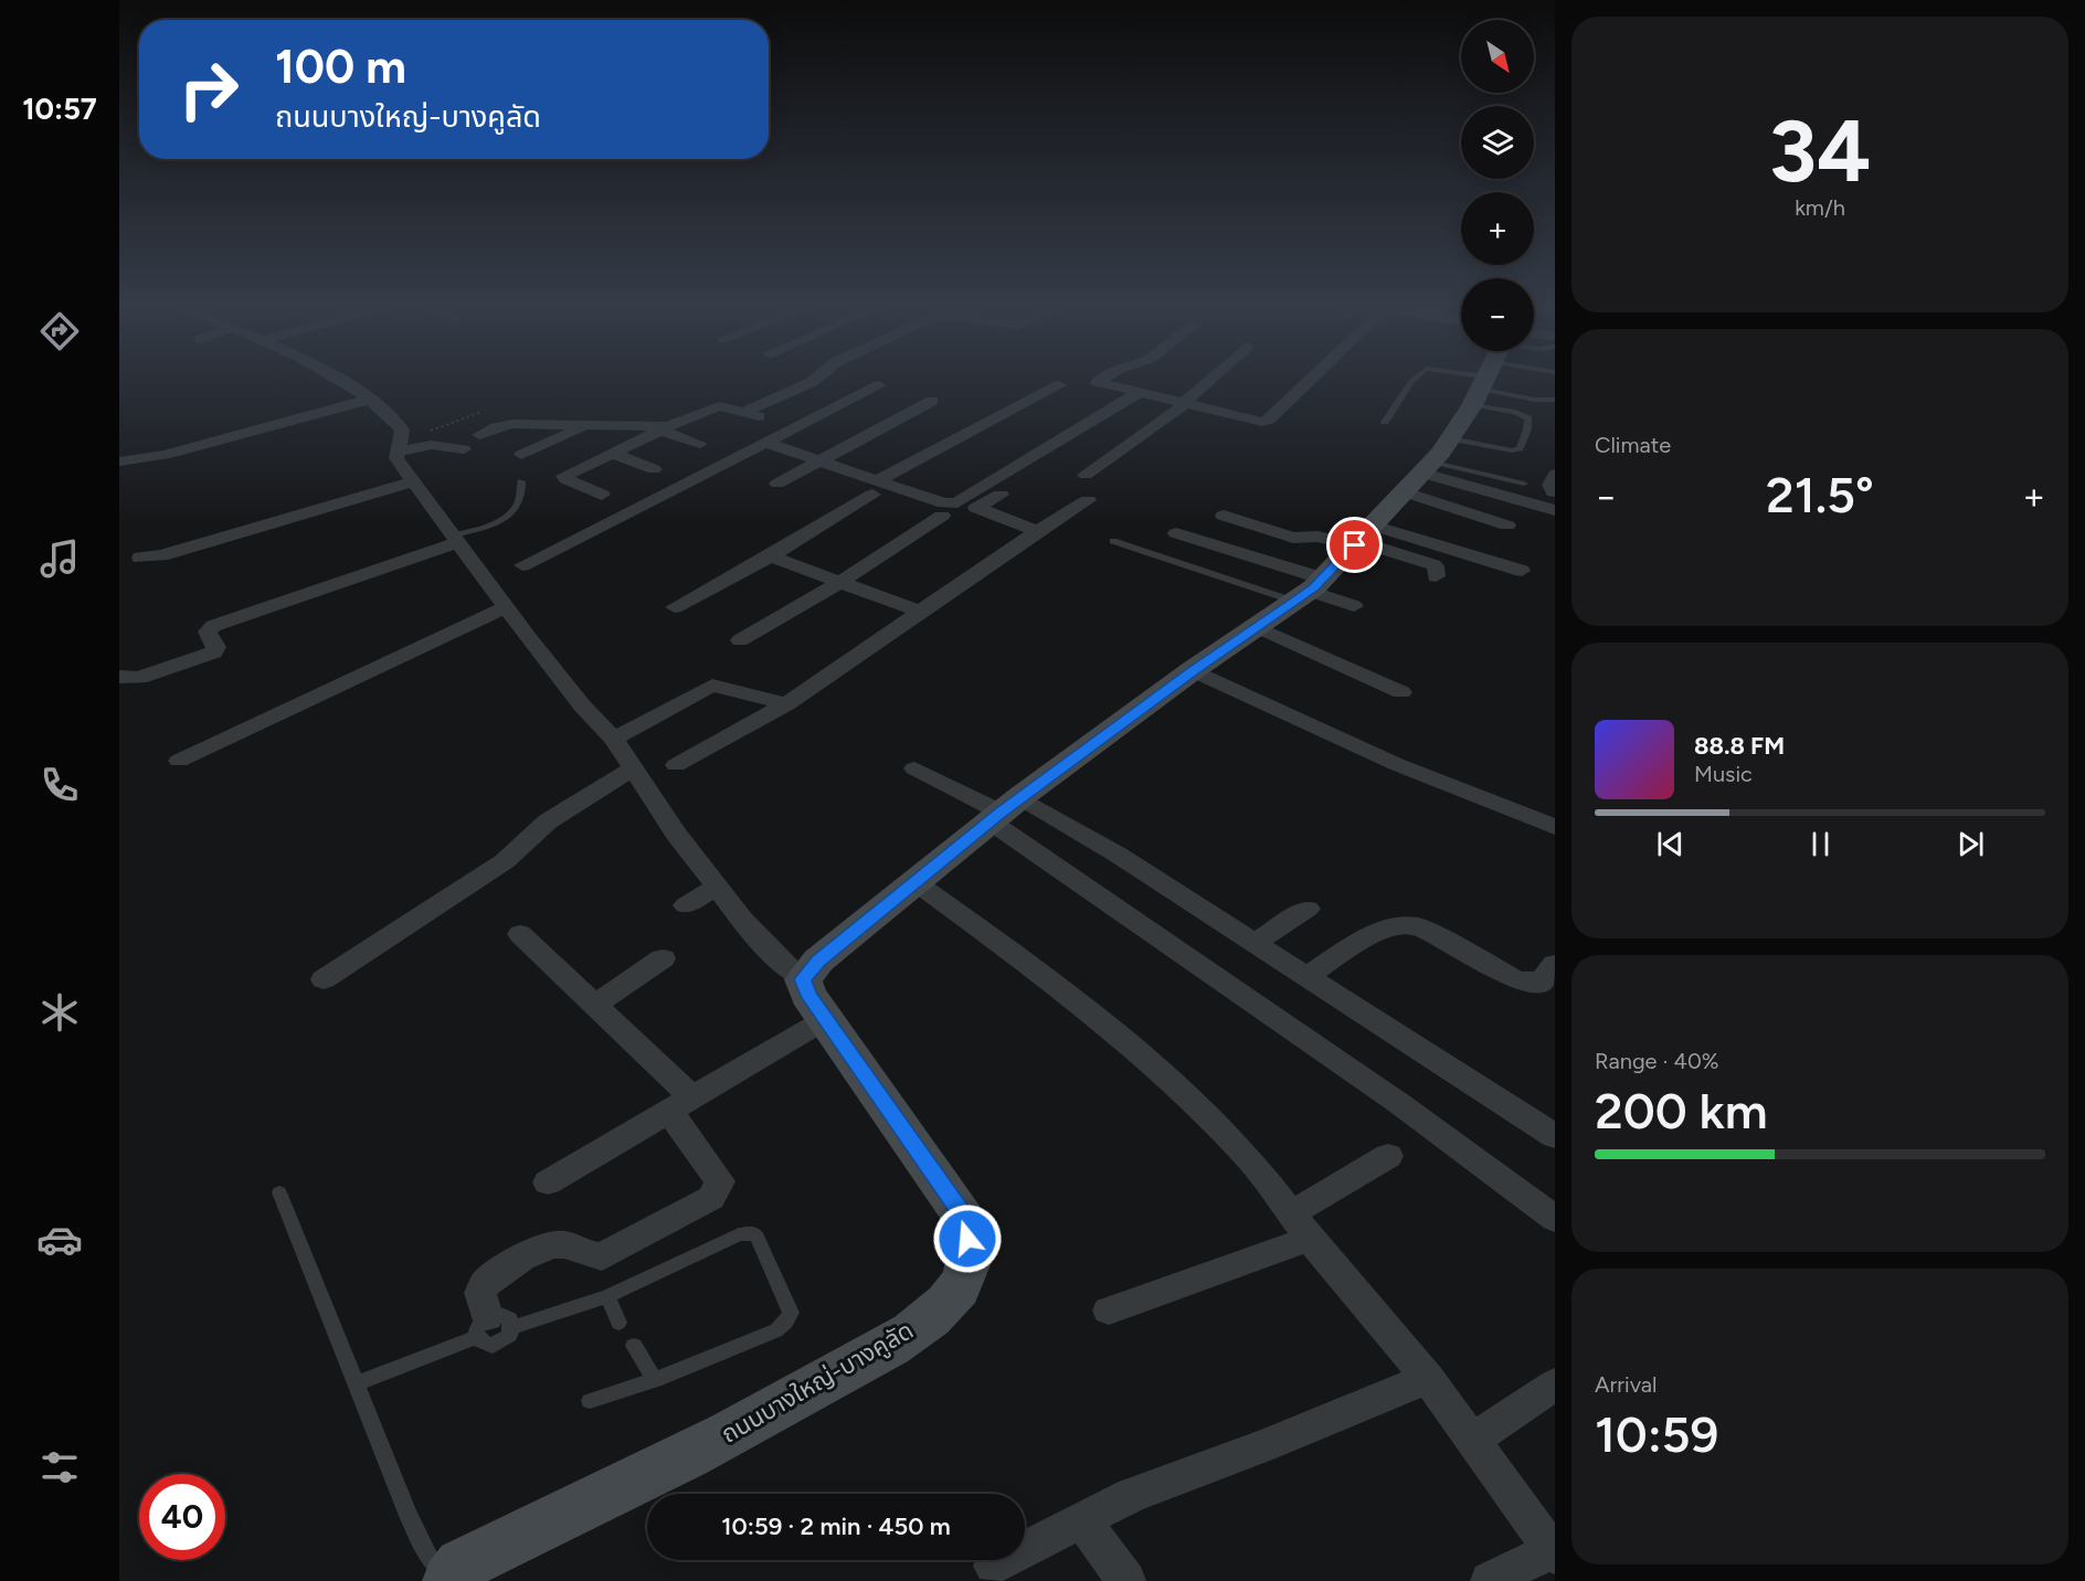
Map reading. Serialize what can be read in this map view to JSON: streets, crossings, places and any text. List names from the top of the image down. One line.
{"streets":{"street":["ถนนบางใหญ่-บางคูลัด"]},"north":"bottom right","page":{"tabs":"10:57","tile":[["34","km/h"],"Climate",["Range · 40%","200 km"],["Arrival","10:59"]],"map_buttons":["+","−"],"turn":["100 m","ถนนบางใหญ่-บางคูลัด"],"heat":["−","21.5°","+"],"song":["88.8 FM","Music"],"limit":"40","trip":"10:59 · 2 min · 450 m"}}
